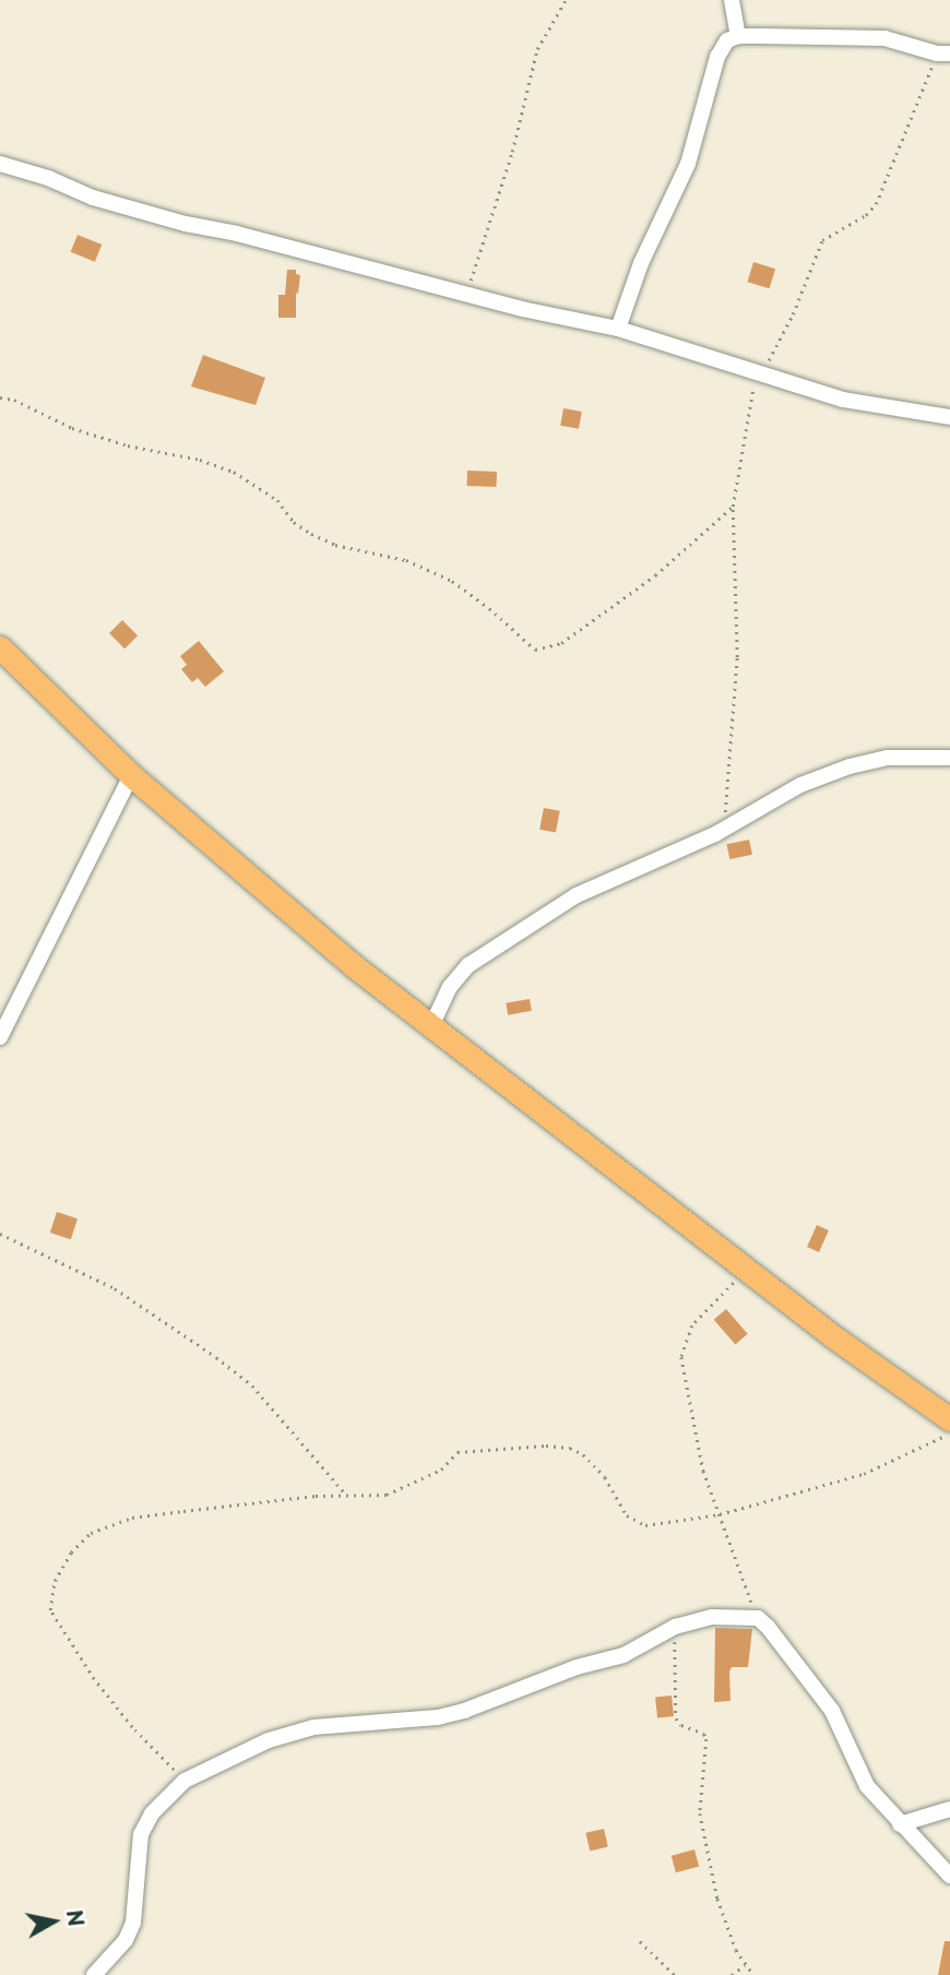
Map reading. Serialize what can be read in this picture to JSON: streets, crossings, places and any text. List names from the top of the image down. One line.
{"north":"right"}
